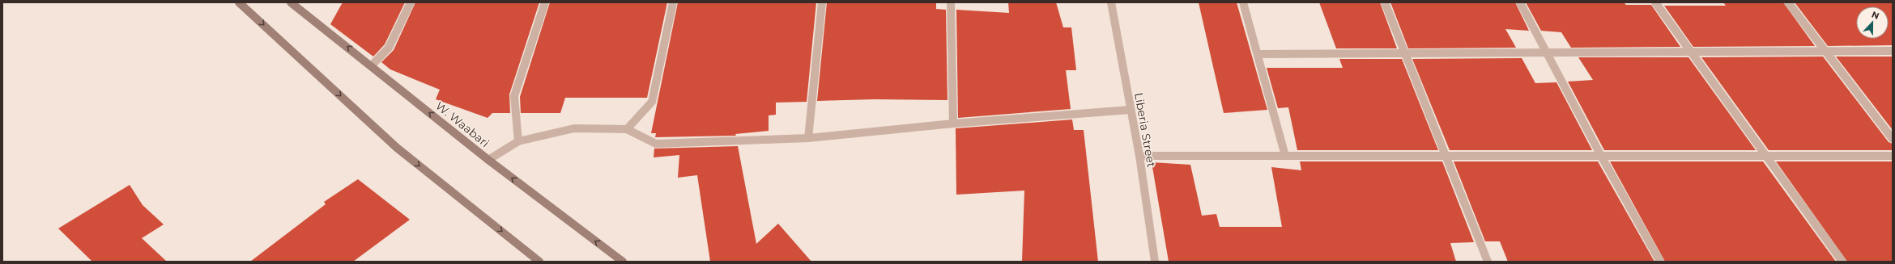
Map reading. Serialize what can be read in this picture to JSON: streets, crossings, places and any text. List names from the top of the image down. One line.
{"streets":{"main road":["W. Waabari"],"street":["Liberia Street"]},"north":"top"}
